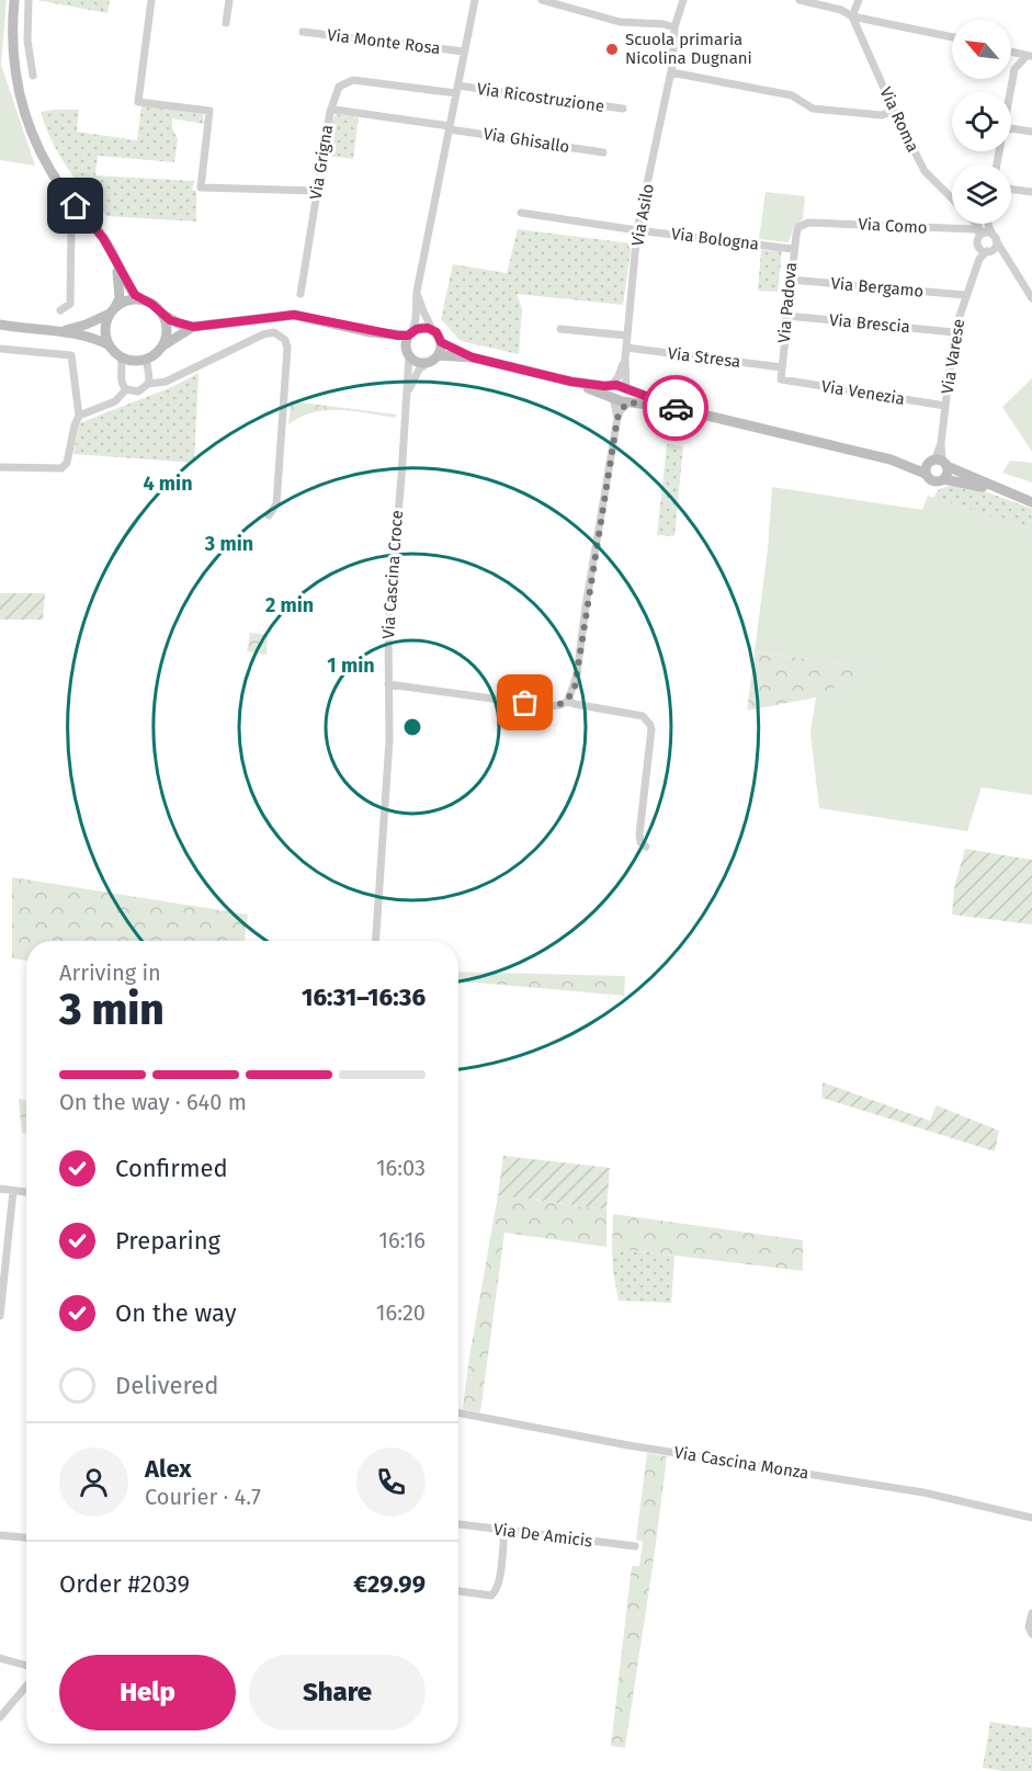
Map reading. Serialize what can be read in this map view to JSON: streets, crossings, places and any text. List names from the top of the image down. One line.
{"streets":{"street":["Via Monte Rosa","Via Ricostruzione","Via Roma","Via Ghisallo","Via Grigna","Via Asilo","Via Como","Via Bologna","Via Bergamo","Via Padova","Via Brescia","Via Varese","Via Stresa","Via Venezia","Via Cascina Croce","Via Cascina Monza","Via De Amicis"]},"crossings":[["Via Ricostruzione","Via Grigna"],["Via Roma","Via Como"],["Via Roma","Via Varese"],["Via Ghisallo","Via Grigna"],["Via Asilo","Via Bologna"],["Via Asilo","Via Stresa"],["Via Como","Via Padova"],["Via Como","Via Varese"],["Via Bologna","Via Padova"],["Via Bergamo","Via Padova"],["Via Bergamo","Via Varese"],["Via Padova","Via Brescia"],["Via Padova","Via Stresa"],["Via Padova","Via Venezia"],["Via Brescia","Via Varese"],["Via Varese","Via Venezia"]],"places":["Scuola primaria Nicolina Dugnani"],"north":"top left","page":{"heading":["3 min","Arriving in","16:31–16:36"],"panel":["Alex","Courier · 4.7","Order #2039","€29.99"],"bar":"On the way · 640 m","list":[["Confirmed","16:03"],["Preparing","16:16"],["On the way","16:20"],"Delivered"],"buttons":["Help","Share"]},"rings":["4 min","3 min","2 min","1 min"]}
